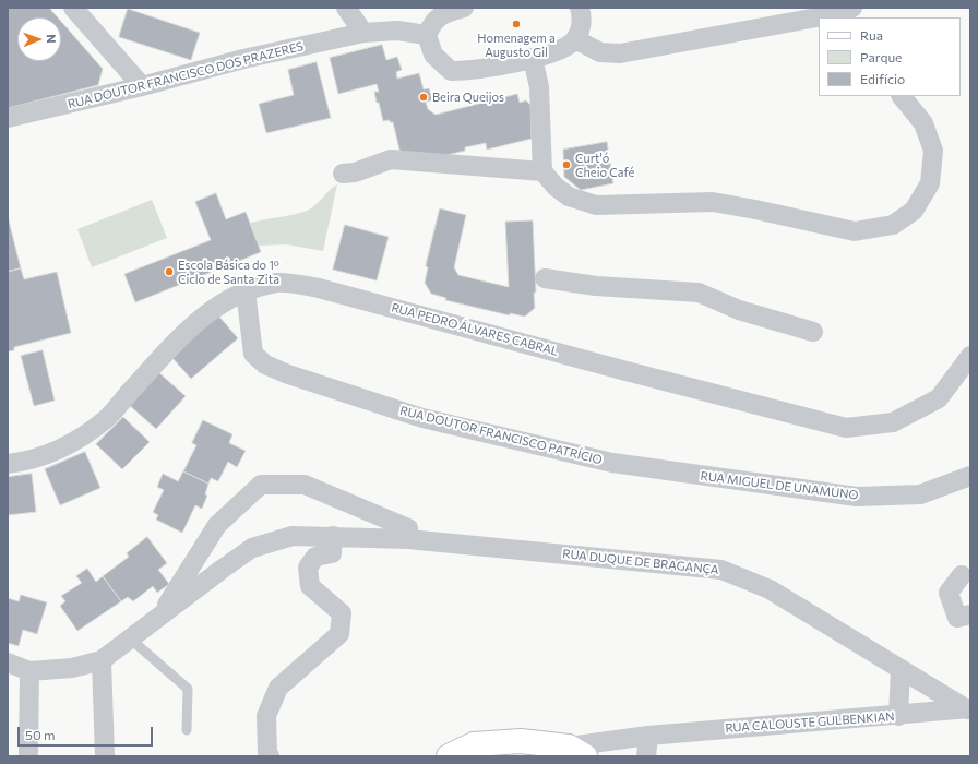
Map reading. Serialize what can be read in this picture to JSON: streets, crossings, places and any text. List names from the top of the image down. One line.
{"streets":{"street":["RUA DOUTOR FRANCISCO DOS PRAZERES","RUA PEDRO ÁLVARES CABRAL","RUA DOUTOR FRANCISCO PATRÍCIO","RUA MIGUEL DE UNAMUNO","RUA DUQUE DE BRAGANÇA","RUA CALOUSTE GULBENKIAN"]},"crossings":[["RUA PEDRO ÁLVARES CABRAL","RUA DOUTOR FRANCISCO PATRÍCIO"],["RUA DOUTOR FRANCISCO PATRÍCIO","RUA MIGUEL DE UNAMUNO"],["RUA DUQUE DE BRAGANÇA","RUA CALOUSTE GULBENKIAN"]],"places":["Homenagem a Augusto Gil","Beira Queijos","Curt'ó Cheio Café","Escola Básica do 1º Ciclo de Santa Zita"],"legend":["Rua","Parque","Edifício"],"scale_bar":"50 m","north":"right"}
